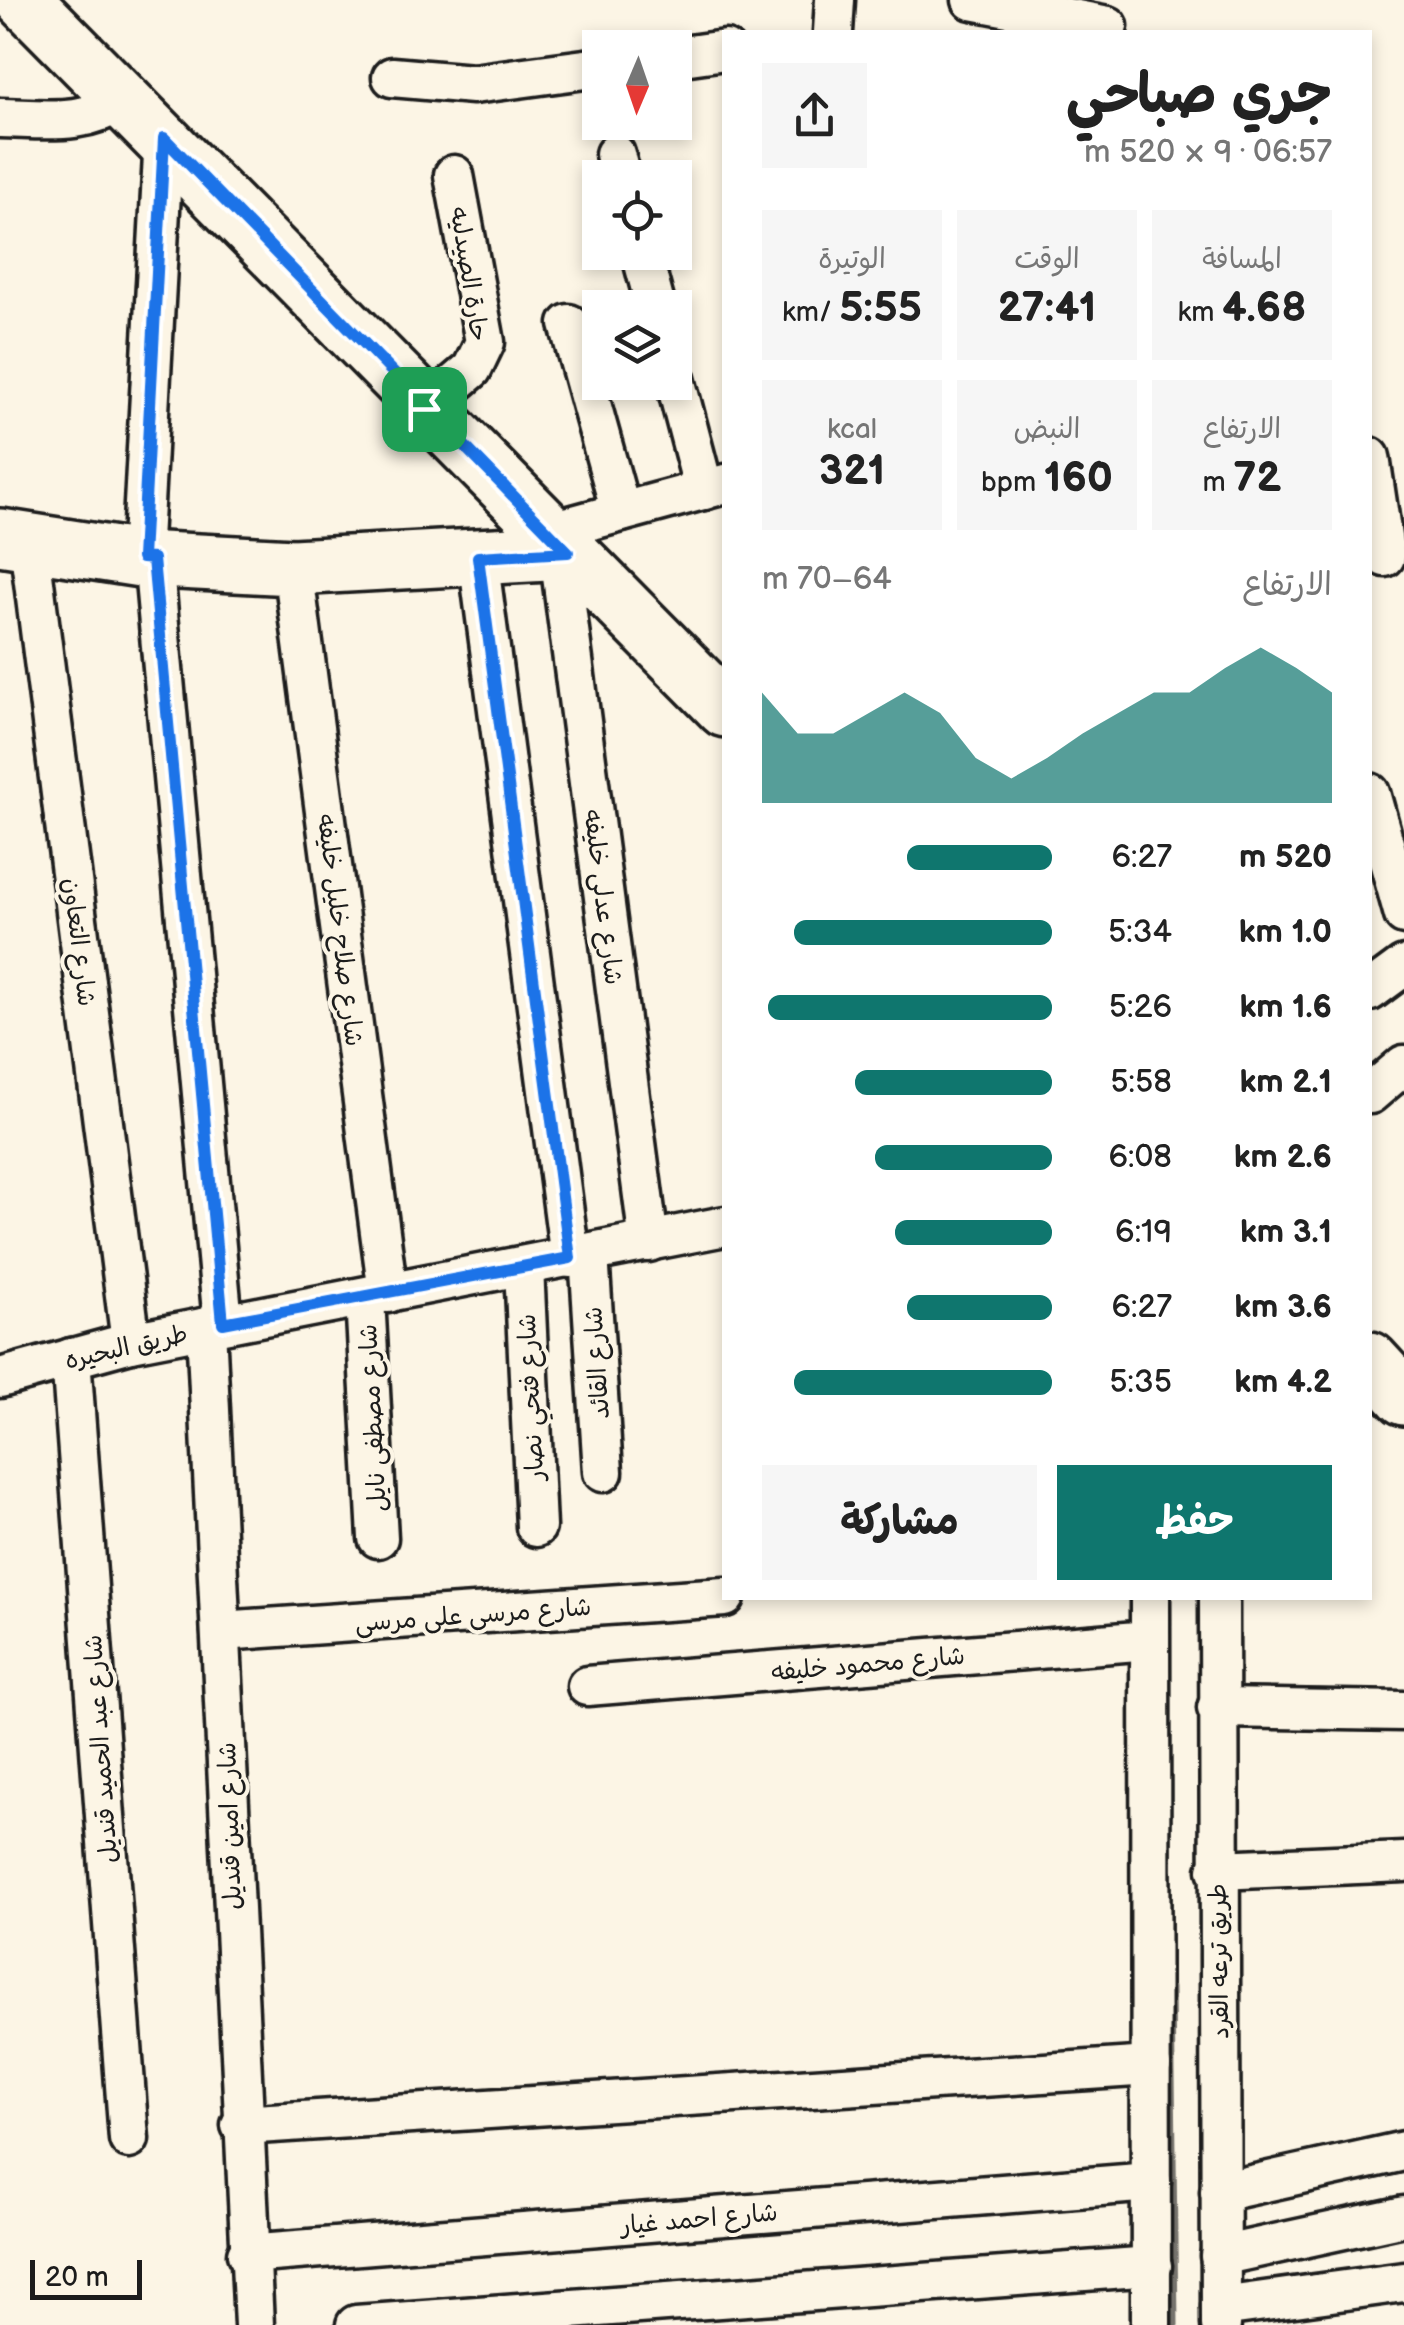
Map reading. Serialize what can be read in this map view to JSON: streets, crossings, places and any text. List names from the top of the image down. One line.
{"streets":{"street":["حارة الصيدليه","شارع عدلى خليفه","شارع صلاح خليل خليفه","شارع التعاون","طريق البحيره","شارع القائد","شارع فتحي نصار","شارع مصطفى نايل","شارع مرسى على مرسى","شارع محمود خليفه","شارع عبد الحميد قنديل","شارع امين قنديل","طريق ترعه القرد","شارع احمد غيار"]},"crossings":[["شارع عدلى خليفه","طريق البحيره"],["شارع صلاح خليل خليفه","طريق البحيره"],["شارع صلاح خليل خليفه","شارع مصطفى نايل"],["شارع التعاون","طريق البحيره"],["طريق البحيره","شارع القائد"],["طريق البحيره","شارع فتحي نصار"],["طريق البحيره","شارع مصطفى نايل"],["طريق البحيره","شارع عبد الحميد قنديل"],["طريق البحيره","شارع امين قنديل"],["شارع مرسى على مرسى","شارع امين قنديل"],["شارع امين قنديل","شارع احمد غيار"]],"scale_bar":"20 m","north":"bottom","page":{"heading":["جري صباحي","06:57 · 9 × 520 m"],"stats":[["المسافة","4.68 km"],["الوقت","27:41"],["الوتيرة","5:55 /km"],["الارتفاع","72 m"],["النبض","160 bpm"],["kcal","321"]],"chart":["الارتفاع","64–70 m"],"list":[{"name":"520 m","note":"6:27"},{"name":"1.0 km","note":"5:34"},{"name":"1.6 km","note":"5:26"},{"name":"2.1 km","note":"5:58"},{"name":"2.6 km","note":"6:08"},{"name":"3.1 km","note":"6:19"},{"name":"3.6 km","note":"6:27"},{"name":"4.2 km","note":"5:35"}],"buttons":["حفظ","مشاركة"],"scale":"20 m"}}
